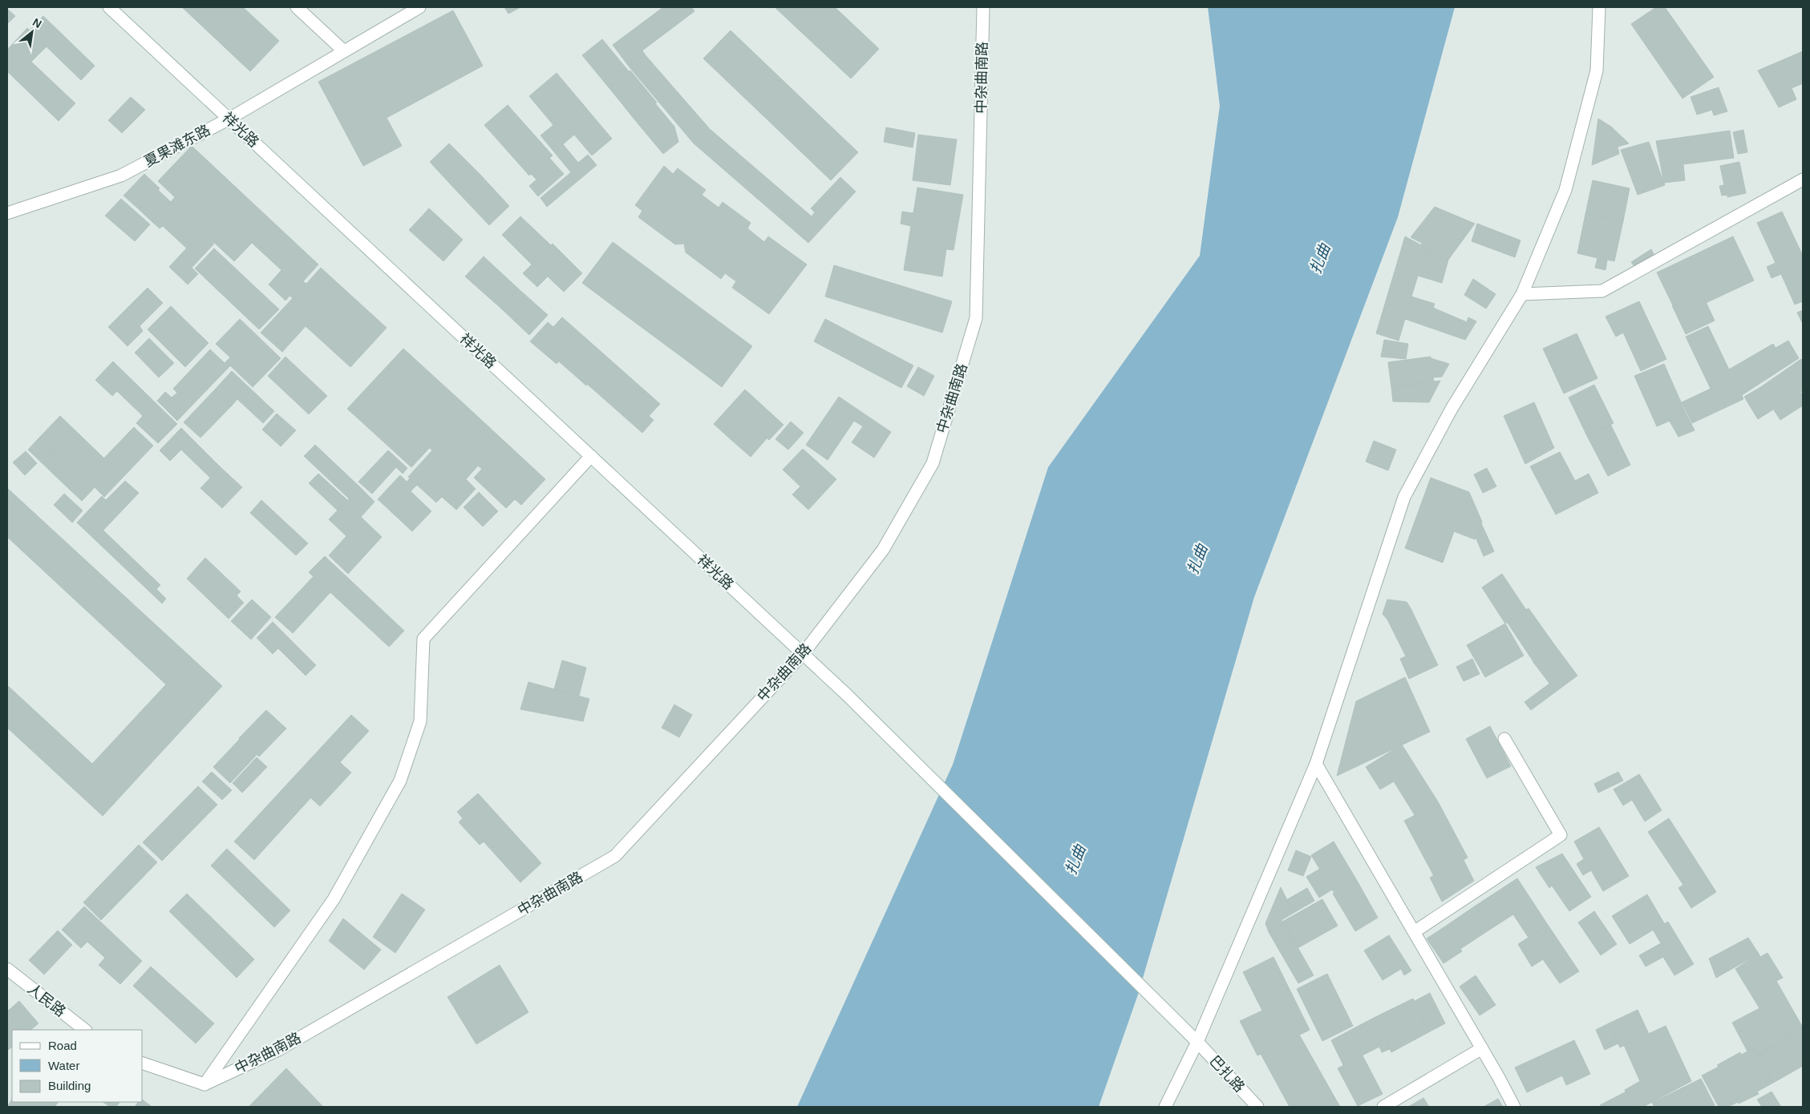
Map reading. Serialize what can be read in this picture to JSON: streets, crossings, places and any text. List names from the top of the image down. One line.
{"streets":{"street":["中杂曲南路","祥光路","夏果滩东路","人民路","巴扎路"]},"crossings":[["中杂曲南路","祥光路"],["祥光路","夏果滩东路"],["祥光路","巴扎路"]],"water":["扎曲"],"legend":["Road","Water","Building"],"north":"top right"}
